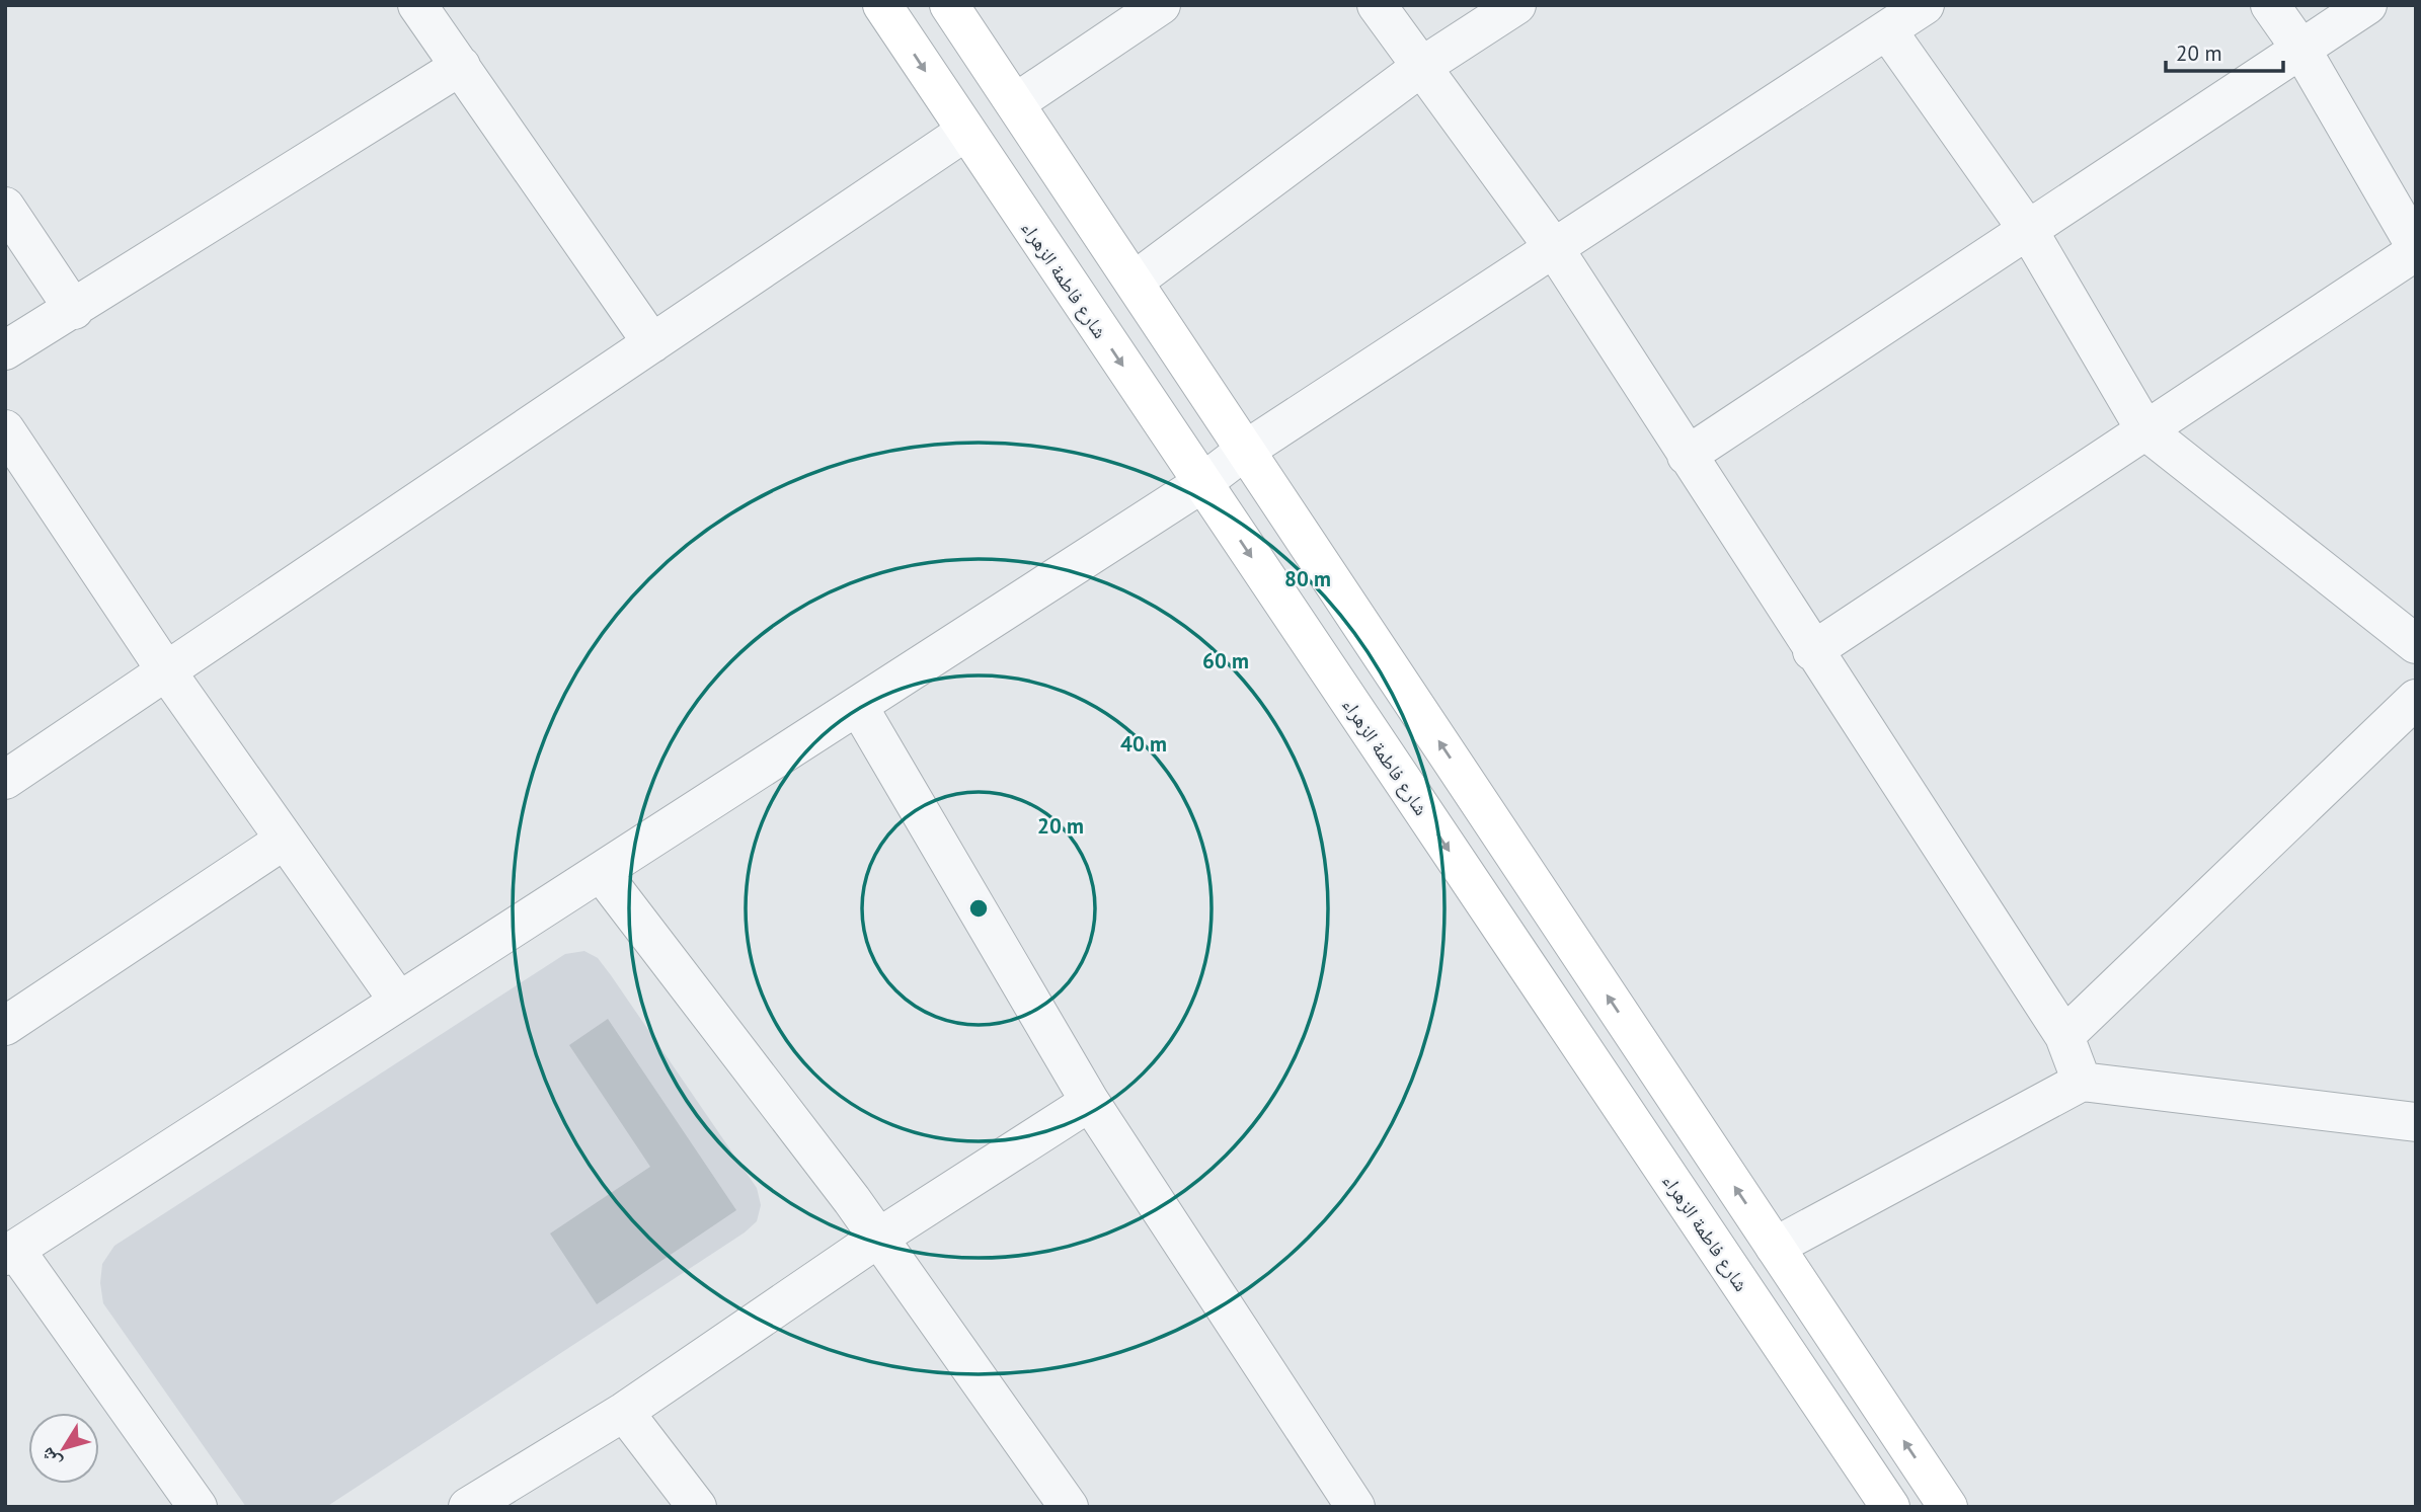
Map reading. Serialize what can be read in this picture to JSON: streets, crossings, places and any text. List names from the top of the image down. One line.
{"streets":{"main road":["شارع فاطمة الزهراء"]},"scale_bar":"20 m","north":"bottom left","rings":["80 m","60 m","40 m","20 m"]}
